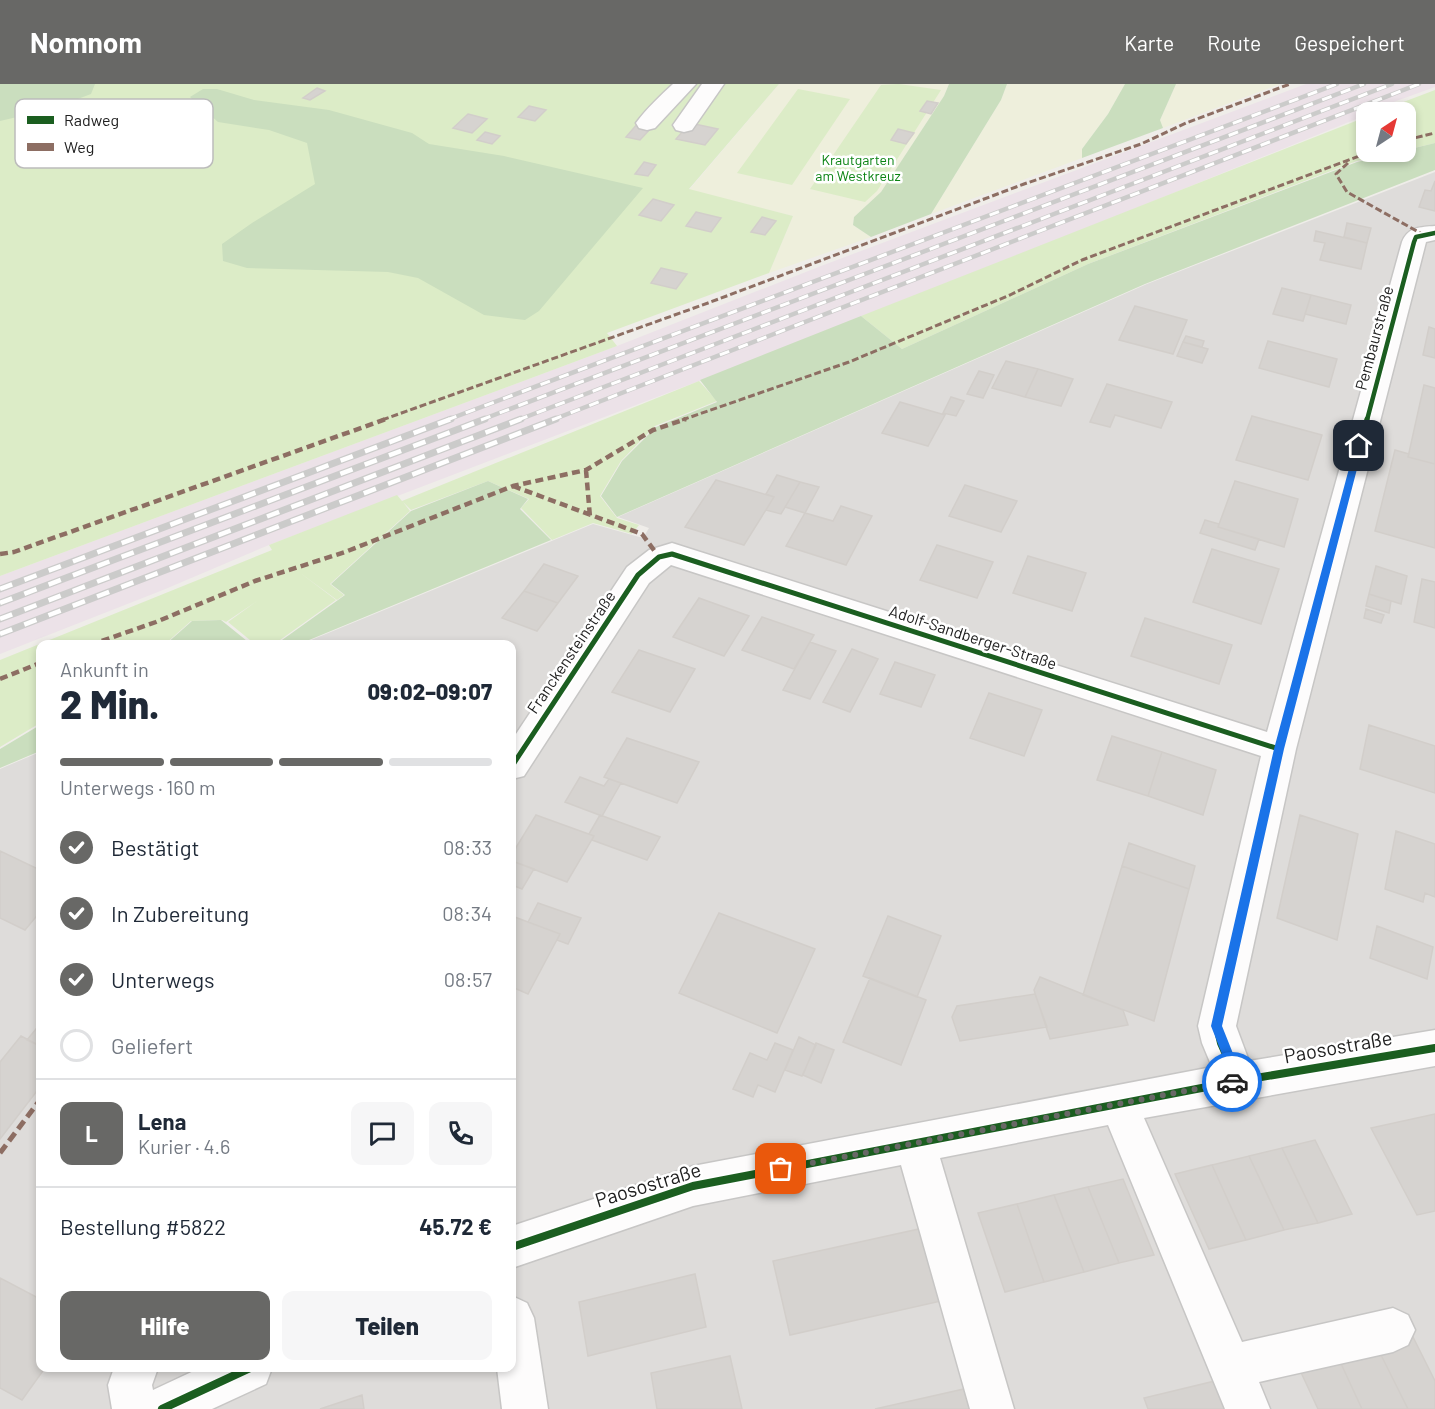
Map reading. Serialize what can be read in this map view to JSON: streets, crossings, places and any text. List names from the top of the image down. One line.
{"streets":{"street":["Pembaurstraße","Adolf-Sandberger-Straße","Franckensteinstraße","Paosostraße"]},"crossings":[["Pembaurstraße","Adolf-Sandberger-Straße"],["Pembaurstraße","Paosostraße"],["Adolf-Sandberger-Straße","Franckensteinstraße"]],"parks":["Krautgarten am Westkreuz"],"legend":["Radweg","Weg"],"north":"top right","page":{"header":"Nomnom","nav":["Karte","Route","Gespeichert"],"heading":["2 Min.","Ankunft in","09:02–09:07"],"panel":["Lena","Kurier · 4.6","Bestellung #5822","45.72 €"],"bar":"Unterwegs · 160 m","list":[["Bestätigt","08:33"],["In Zubereitung","08:34"],["Unterwegs","08:57"],"Geliefert"],"round":"L","buttons":["Hilfe","Teilen"]}}
